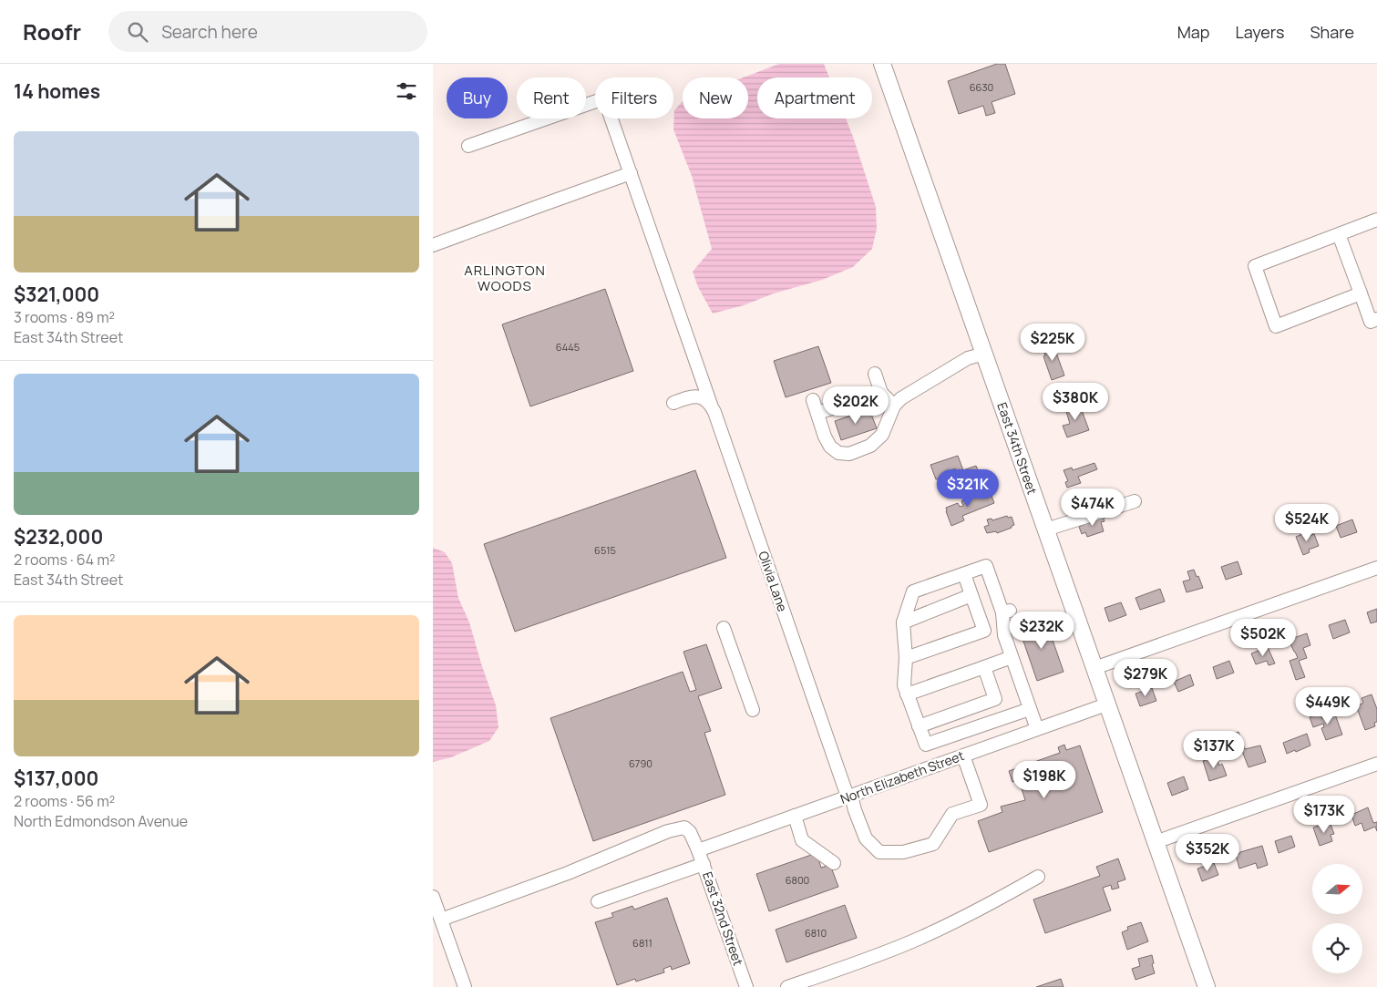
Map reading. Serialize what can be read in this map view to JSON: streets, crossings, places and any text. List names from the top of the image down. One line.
{"streets":{"main road":["East 34th Street"],"street":["Olivia Lane","North Elizabeth Street","East 32nd Street"]},"crossings":[["East 34th Street","North Elizabeth Street"],["Olivia Lane","North Elizabeth Street"],["North Elizabeth Street","East 32nd Street"]],"districts":["ARLINGTON WOODS"],"house_numbers":["6630","6445","6515","6790","6800","6810","6811"],"north":"right","page":{"header":"Roofr","search":"Search here","nav":["Map","Layers","Share"],"heading":"14 homes","chip":["Buy","Rent","Filters","New","Apartment"],"list":[{"name":"$321,000","note":"3 rooms · 89 m² · East 34th Street"},{"name":"$232,000","note":"2 rooms · 64 m² · East 34th Street"},{"name":"$137,000","note":"2 rooms · 56 m² · North Edmondson Avenue"}],"price":["$225K","$380K","$202K","$321K","$474K","$524K","$232K","$502K","$279K","$449K","$137K","$198K","$173K","$352K"]}}
